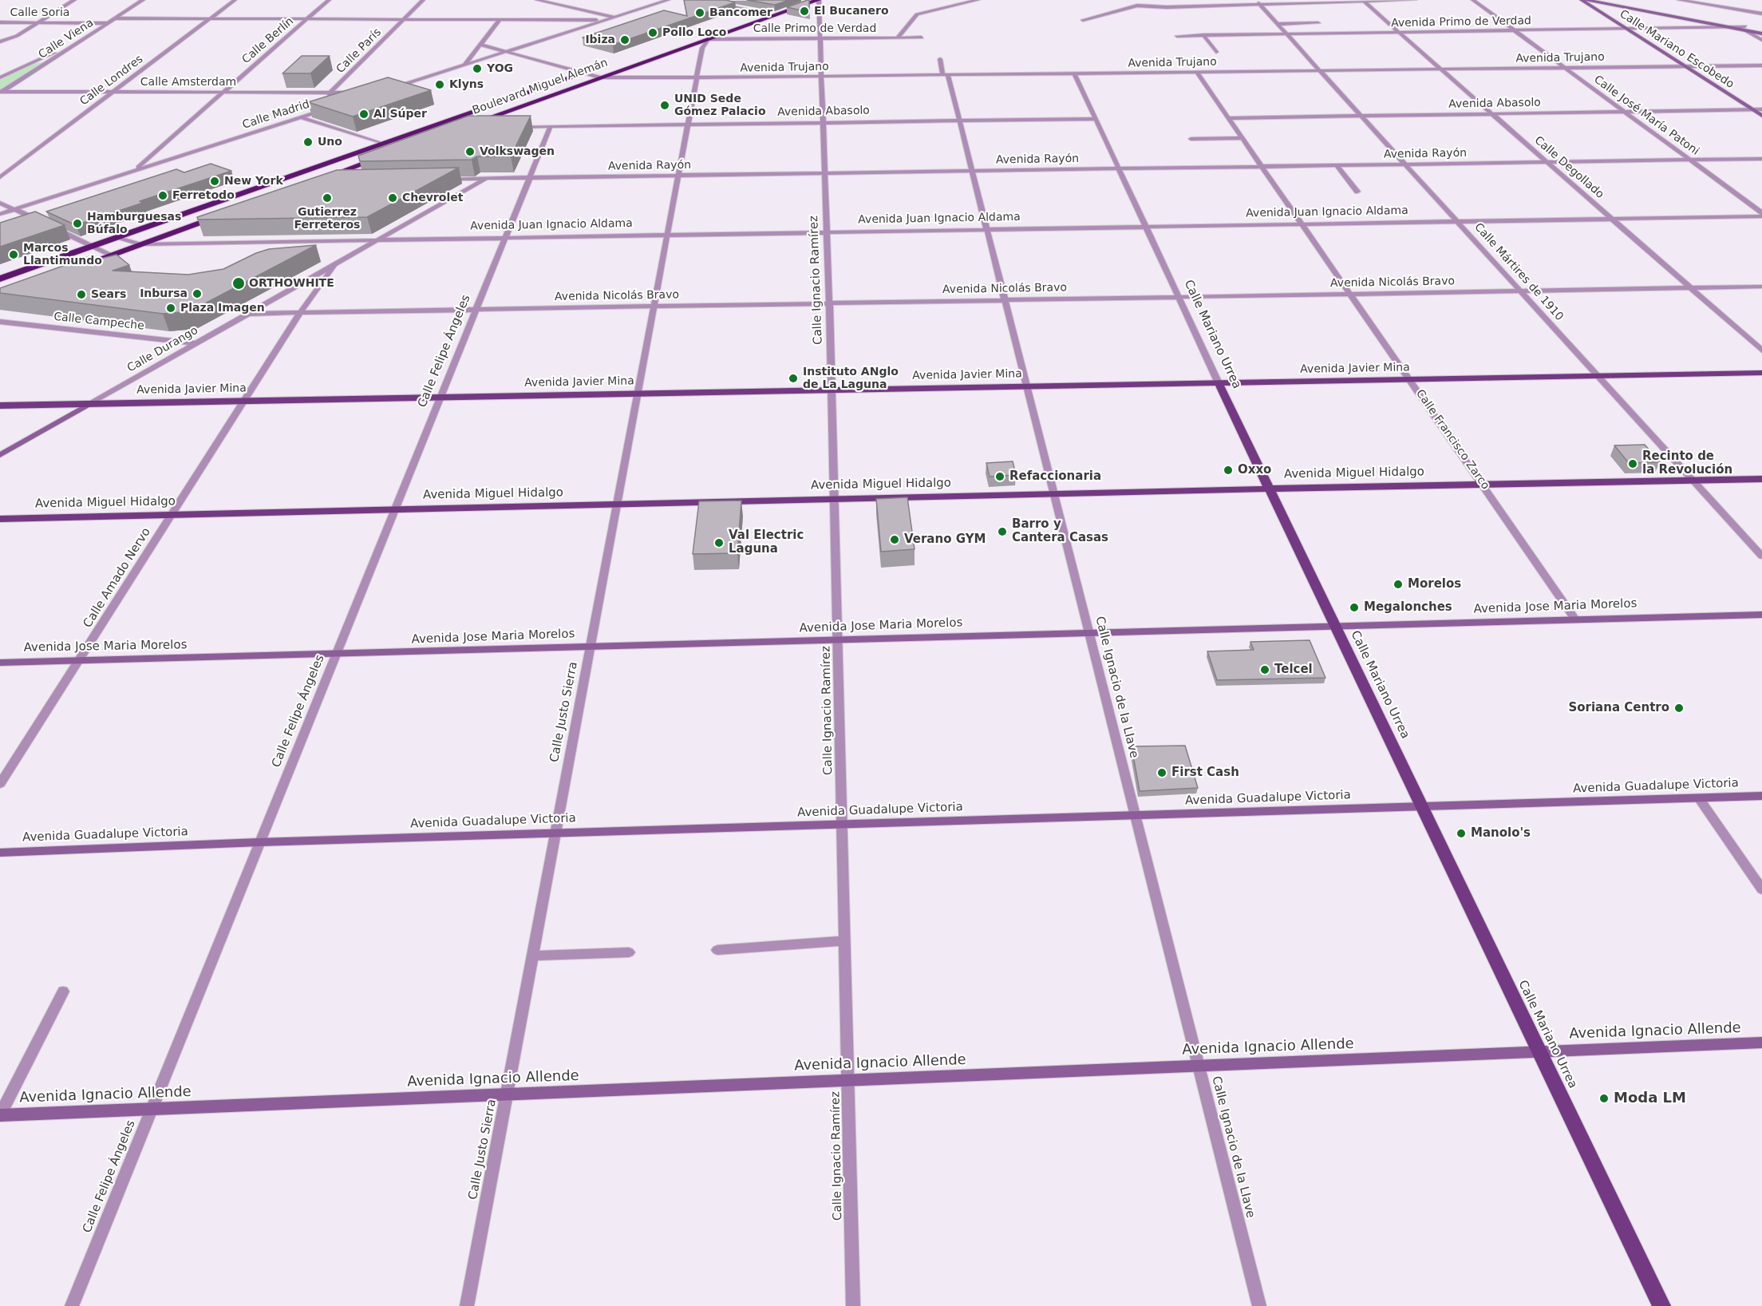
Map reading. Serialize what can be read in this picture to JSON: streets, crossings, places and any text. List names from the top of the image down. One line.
{"streets":{"highway":["Boulevard Miguel Alemán"],"main road":["Calle Mariano Urrea","Avenida Javier Mina","Avenida Miguel Hidalgo"],"street":["Calle Soria","Avenida Primo de Verdad","Calle Primo de Verdad","Calle Viena","Calle Berlín","Calle Mariano Escobedo","Calle París","Avenida Trujano","Calle Londres","Calle Amsterdam","Avenida Abasolo","Calle Madrid","Calle José María Patoni","Avenida Rayón","Calle Degollado","Avenida Juan Ignacio Aldama","Calle Mártires de 1910","Calle Ignacio Ramírez","Avenida Nicolás Bravo","Calle Campeche","Calle Durango","Calle Felipe Ángeles","Calle Francisco Zarco","Calle Amado Nervo","Avenida Jose Maria Morelos","Calle Ignacio de la Llave","Calle Justo Sierra","Avenida Guadalupe Victoria","Avenida Ignacio Allende"]},"crossings":[["Calle Soria","Calle Viena"],["Avenida Primo de Verdad","Calle Mariano Escobedo"],["Avenida Primo de Verdad","Calle José María Patoni"],["Avenida Primo de Verdad","Calle Degollado"],["Avenida Primo de Verdad","Calle Mártires de 1910"],["Calle Primo de Verdad","Boulevard Miguel Alemán"],["Calle Primo de Verdad","Calle Ignacio Ramírez"],["Calle Primo de Verdad","Calle Justo Sierra"],["Calle Viena","Calle Amsterdam"],["Calle Berlín","Calle Amsterdam"],["Calle Berlín","Calle Madrid"],["Calle Mariano Escobedo","Avenida Trujano"],["Calle Mariano Escobedo","Avenida Abasolo"],["Calle París","Calle Amsterdam"],["Avenida Trujano","Boulevard Miguel Alemán"],["Avenida Trujano","Calle José María Patoni"],["Avenida Trujano","Calle Degollado"],["Avenida Trujano","Calle Mártires de 1910"],["Avenida Trujano","Calle Ignacio Ramírez"],["Avenida Trujano","Calle Mariano Urrea"],["Avenida Trujano","Calle Francisco Zarco"],["Avenida Trujano","Calle Ignacio de la Llave"],["Avenida Trujano","Calle Justo Sierra"],["Calle Londres","Calle Amsterdam"],["Boulevard Miguel Alemán","Avenida Juan Ignacio Aldama"],["Boulevard Miguel Alemán","Calle Ignacio Ramírez"],["Boulevard Miguel Alemán","Calle Justo Sierra"],["Avenida Abasolo","Calle José María Patoni"],["Avenida Abasolo","Calle Degollado"],["Avenida Abasolo","Calle Mártires de 1910"],["Avenida Abasolo","Calle Ignacio Ramírez"],["Avenida Abasolo","Calle Mariano Urrea"],["Avenida Abasolo","Calle Felipe Ángeles"],["Avenida Abasolo","Calle Francisco Zarco"],["Avenida Abasolo","Calle Ignacio de la Llave"],["Avenida Abasolo","Calle Justo Sierra"],["Calle José María Patoni","Avenida Rayón"],["Calle José María Patoni","Avenida Juan Ignacio Aldama"],["Avenida Rayón","Calle Degollado"],["Avenida Rayón","Calle Mártires de 1910"],["Avenida Rayón","Calle Ignacio Ramírez"],["Avenida Rayón","Calle Mariano Urrea"],["Avenida Rayón","Calle Durango"],["Avenida Rayón","Calle Felipe Ángeles"],["Avenida Rayón","Calle Francisco Zarco"],["Avenida Rayón","Calle Ignacio de la Llave"],["Avenida Rayón","Calle Justo Sierra"],["Calle Degollado","Avenida Juan Ignacio Aldama"],["Calle Degollado","Avenida Nicolás Bravo"],["Avenida Juan Ignacio Aldama","Calle Mártires de 1910"],["Avenida Juan Ignacio Aldama","Calle Ignacio Ramírez"],["Avenida Juan Ignacio Aldama","Calle Mariano Urrea"],["Avenida Juan Ignacio Aldama","Calle Durango"],["Avenida Juan Ignacio Aldama","Calle Felipe Ángeles"],["Avenida Juan Ignacio Aldama","Calle Francisco Zarco"],["Avenida Juan Ignacio Aldama","Calle Ignacio de la Llave"],["Avenida Juan Ignacio Aldama","Calle Justo Sierra"],["Calle Mártires de 1910","Avenida Nicolás Bravo"],["Calle Mártires de 1910","Avenida Javier Mina"],["Calle Mártires de 1910","Avenida Miguel Hidalgo"],["Calle Ignacio Ramírez","Avenida Nicolás Bravo"],["Calle Ignacio Ramírez","Avenida Javier Mina"],["Calle Ignacio Ramírez","Avenida Miguel Hidalgo"],["Calle Ignacio Ramírez","Avenida Jose Maria Morelos"],["Calle Ignacio Ramírez","Avenida Guadalupe Victoria"],["Calle Ignacio Ramírez","Avenida Ignacio Allende"],["Avenida Nicolás Bravo","Calle Mariano Urrea"],["Avenida Nicolás Bravo","Calle Durango"],["Avenida Nicolás Bravo","Calle Felipe Ángeles"],["Avenida Nicolás Bravo","Calle Francisco Zarco"],["Avenida Nicolás Bravo","Calle Amado Nervo"],["Avenida Nicolás Bravo","Calle Ignacio de la Llave"],["Avenida Nicolás Bravo","Calle Justo Sierra"],["Calle Campeche","Calle Durango"],["Calle Mariano Urrea","Avenida Javier Mina"],["Calle Mariano Urrea","Avenida Miguel Hidalgo"],["Calle Mariano Urrea","Avenida Jose Maria Morelos"],["Calle Mariano Urrea","Avenida Guadalupe Victoria"],["Calle Mariano Urrea","Avenida Ignacio Allende"],["Calle Durango","Avenida Javier Mina"],["Calle Durango","Calle Amado Nervo"],["Calle Felipe Ángeles","Avenida Javier Mina"],["Calle Felipe Ángeles","Avenida Miguel Hidalgo"],["Calle Felipe Ángeles","Avenida Jose Maria Morelos"],["Calle Felipe Ángeles","Avenida Guadalupe Victoria"],["Calle Felipe Ángeles","Avenida Ignacio Allende"],["Avenida Javier Mina","Calle Francisco Zarco"],["Avenida Javier Mina","Calle Amado Nervo"],["Avenida Javier Mina","Calle Ignacio de la Llave"],["Avenida Javier Mina","Calle Justo Sierra"],["Calle Francisco Zarco","Avenida Miguel Hidalgo"],["Calle Francisco Zarco","Avenida Jose Maria Morelos"],["Avenida Miguel Hidalgo","Calle Amado Nervo"],["Avenida Miguel Hidalgo","Calle Ignacio de la Llave"],["Avenida Miguel Hidalgo","Calle Justo Sierra"],["Calle Amado Nervo","Avenida Jose Maria Morelos"],["Avenida Jose Maria Morelos","Calle Ignacio de la Llave"],["Avenida Jose Maria Morelos","Calle Justo Sierra"],["Calle Ignacio de la Llave","Avenida Guadalupe Victoria"],["Calle Ignacio de la Llave","Avenida Ignacio Allende"],["Calle Justo Sierra","Avenida Guadalupe Victoria"],["Calle Justo Sierra","Avenida Ignacio Allende"]],"places":["El Bucanero","Bancomer","Pollo Loco","Ibiza","YOG","Klyns","UNID Sede Gómez Palacio","Al Súper","Uno","Volkswagen","New York","Ferretodo","Gutierrez Ferreteros","Chevrolet","Hamburguesas Búfalo","Marcos Llantimundo","ORTHOWHITE","Inbursa","Sears","Plaza Imagen","Instituto ANglo de La Laguna","Recinto de la Revolución","Oxxo","Refaccionaria","Barro y Cantera Casas","Verano GYM","Val Electric Laguna","Morelos","Megalonches","Telcel","Soriana Centro","First Cash","Manolo's","Moda LM"]}
